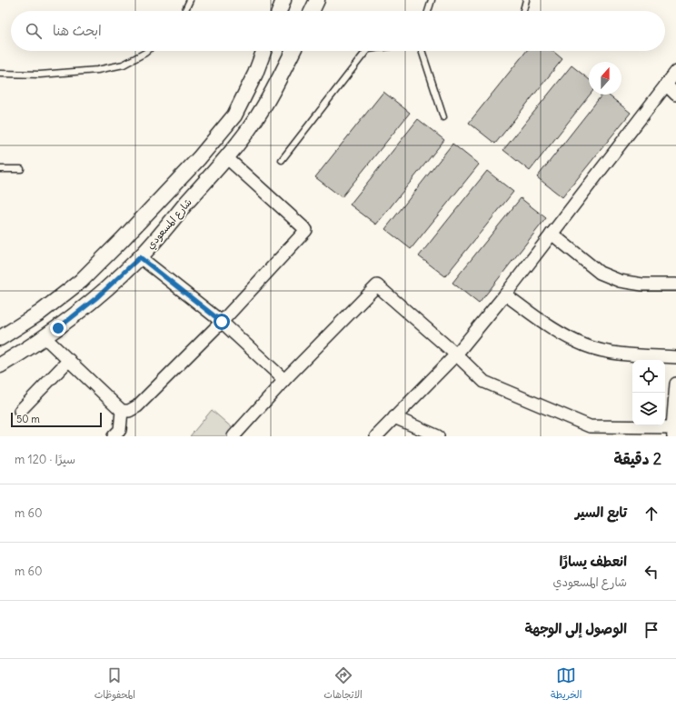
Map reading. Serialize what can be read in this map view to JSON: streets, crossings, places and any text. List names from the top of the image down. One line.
{"streets":{"street":["شارع المسعودي"]},"scale_bar":"50 m","north":"top","page":{"search":"ابحث هنا","scale":"50 m","heading":["2 دقيقة","سيرًا · 120 m"],"list":[["تابع السير","60 m"],["انعطف يسارًا","شارع المسعودي","60 m"],"الوصول إلى الوجهة"],"nav":["الخريطة","الاتجاهات","المحفوظات"]}}
